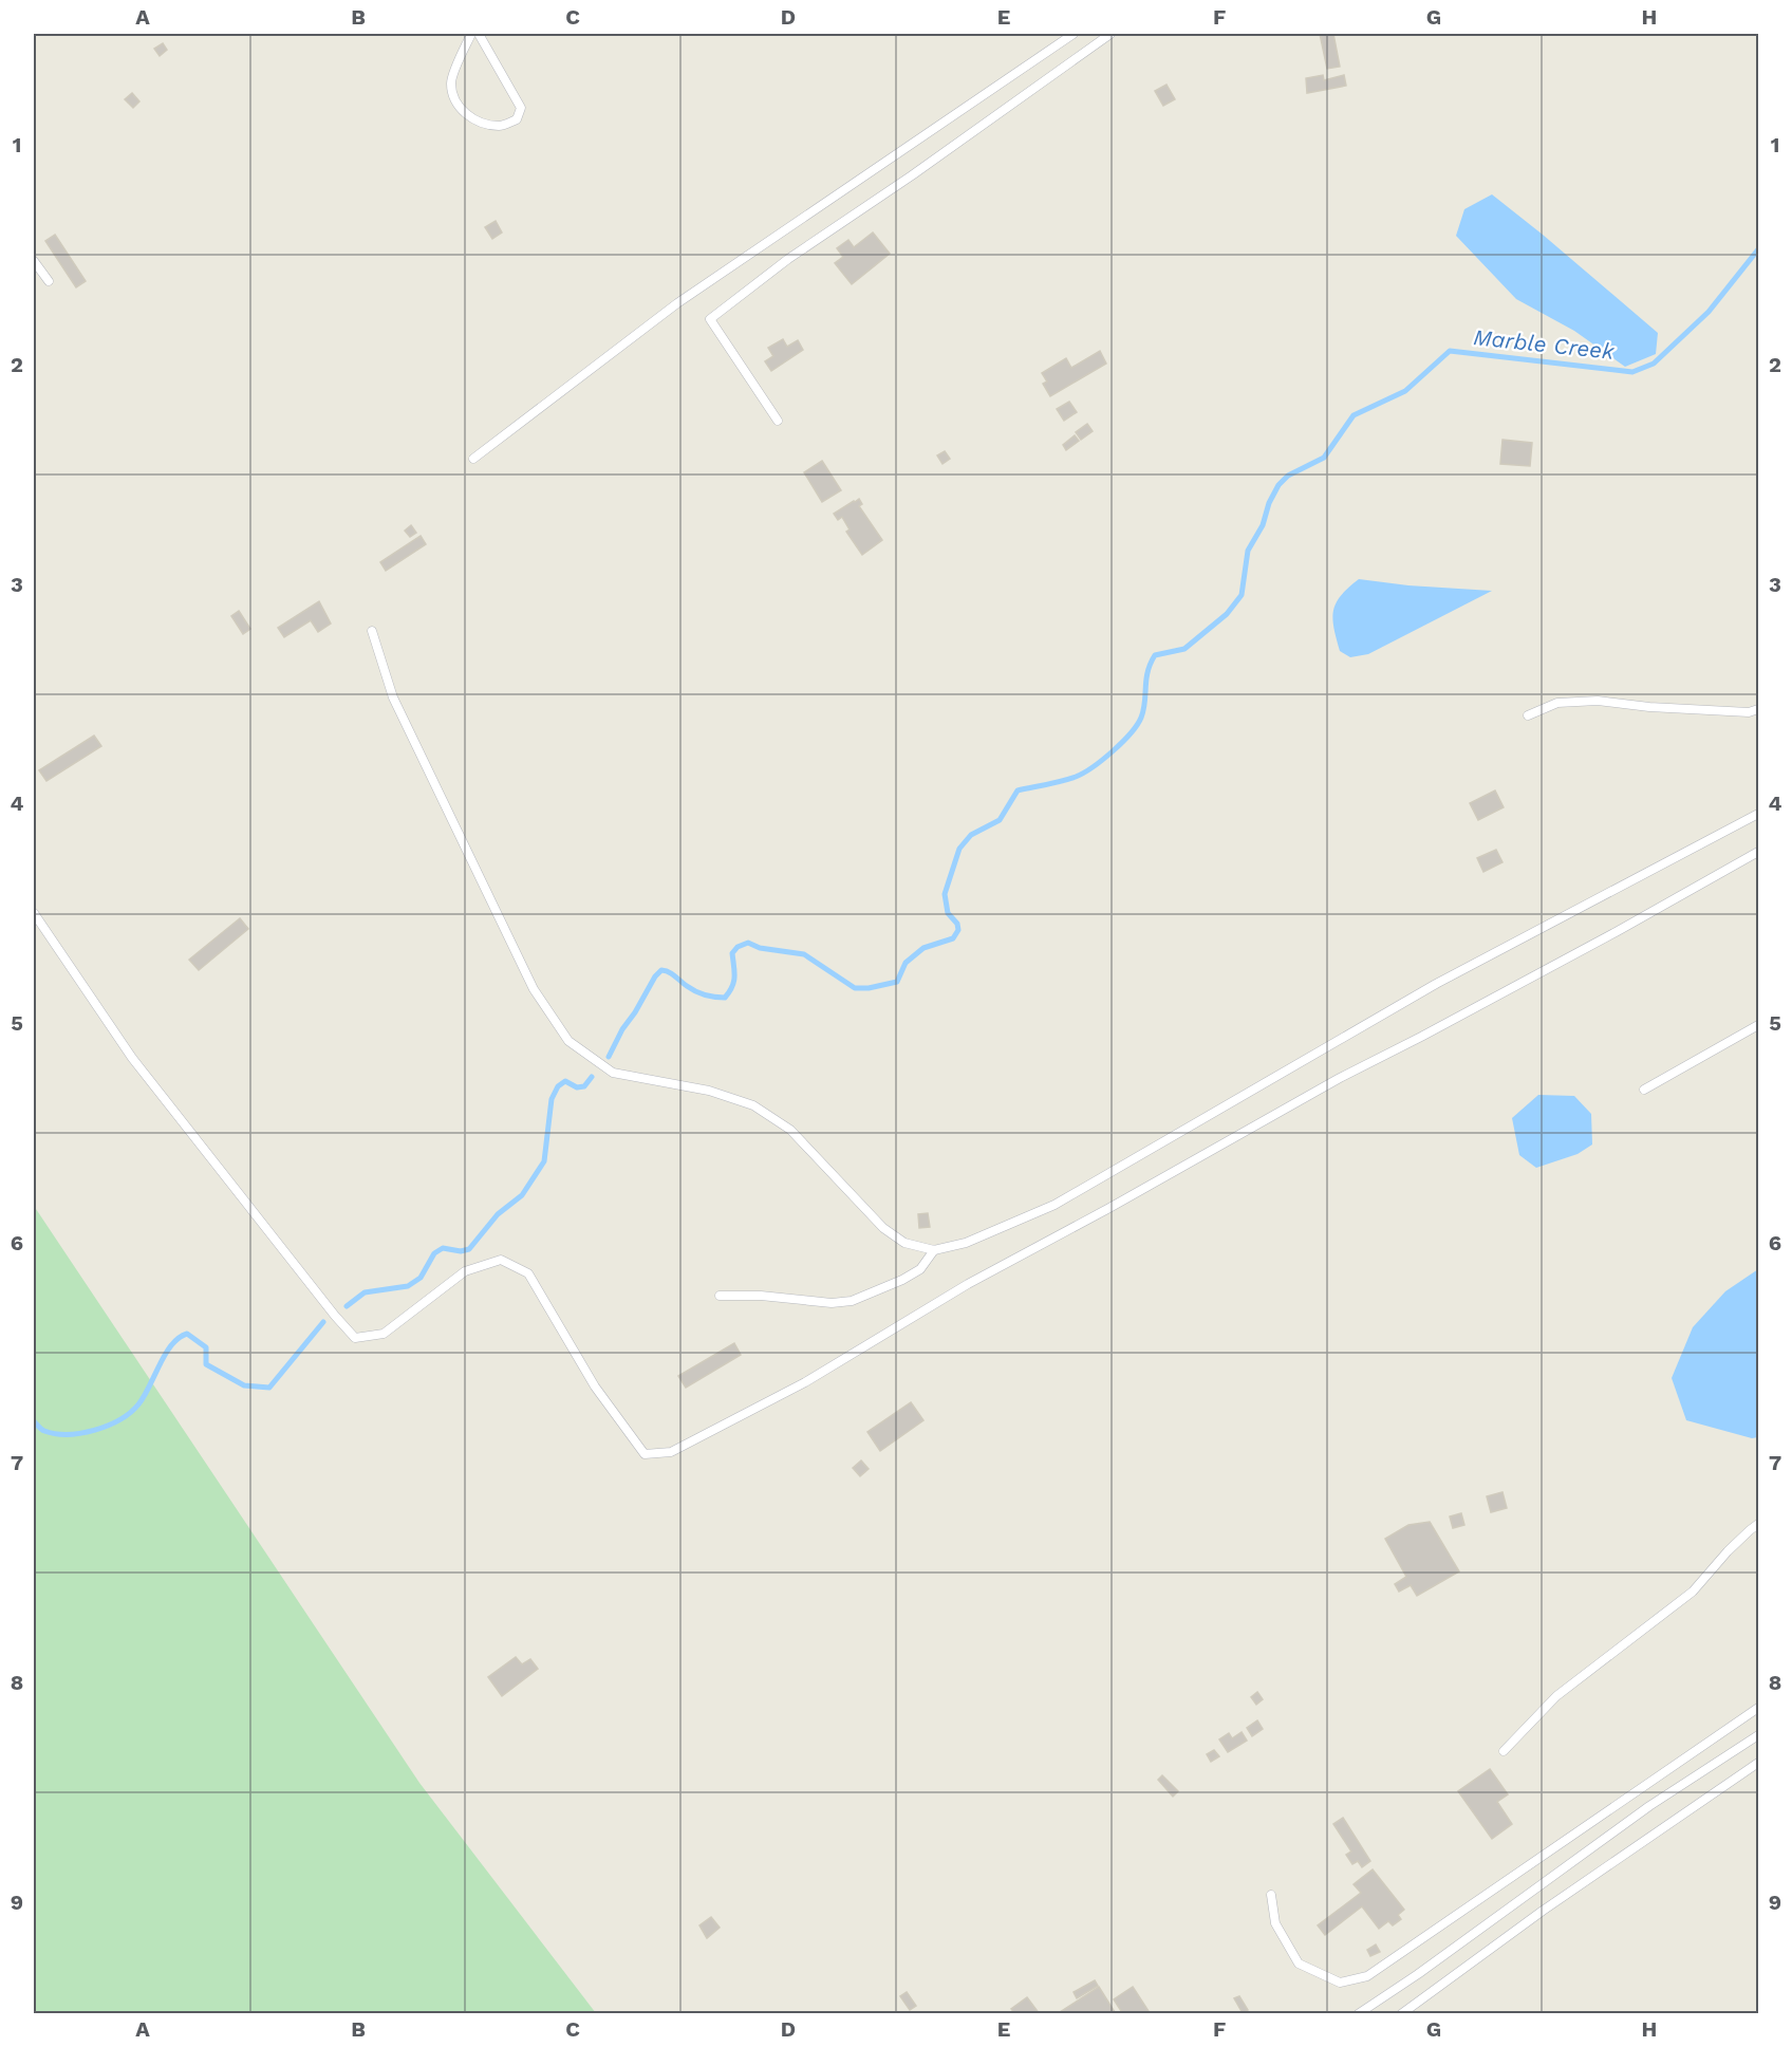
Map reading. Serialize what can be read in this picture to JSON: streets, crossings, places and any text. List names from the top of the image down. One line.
{"water":["Marble Creek"],"grid":{"columns":["A","B","C","D","E","F","G","H"],"rows":["1","2","3","4","5","6","7","8","9"]}}
